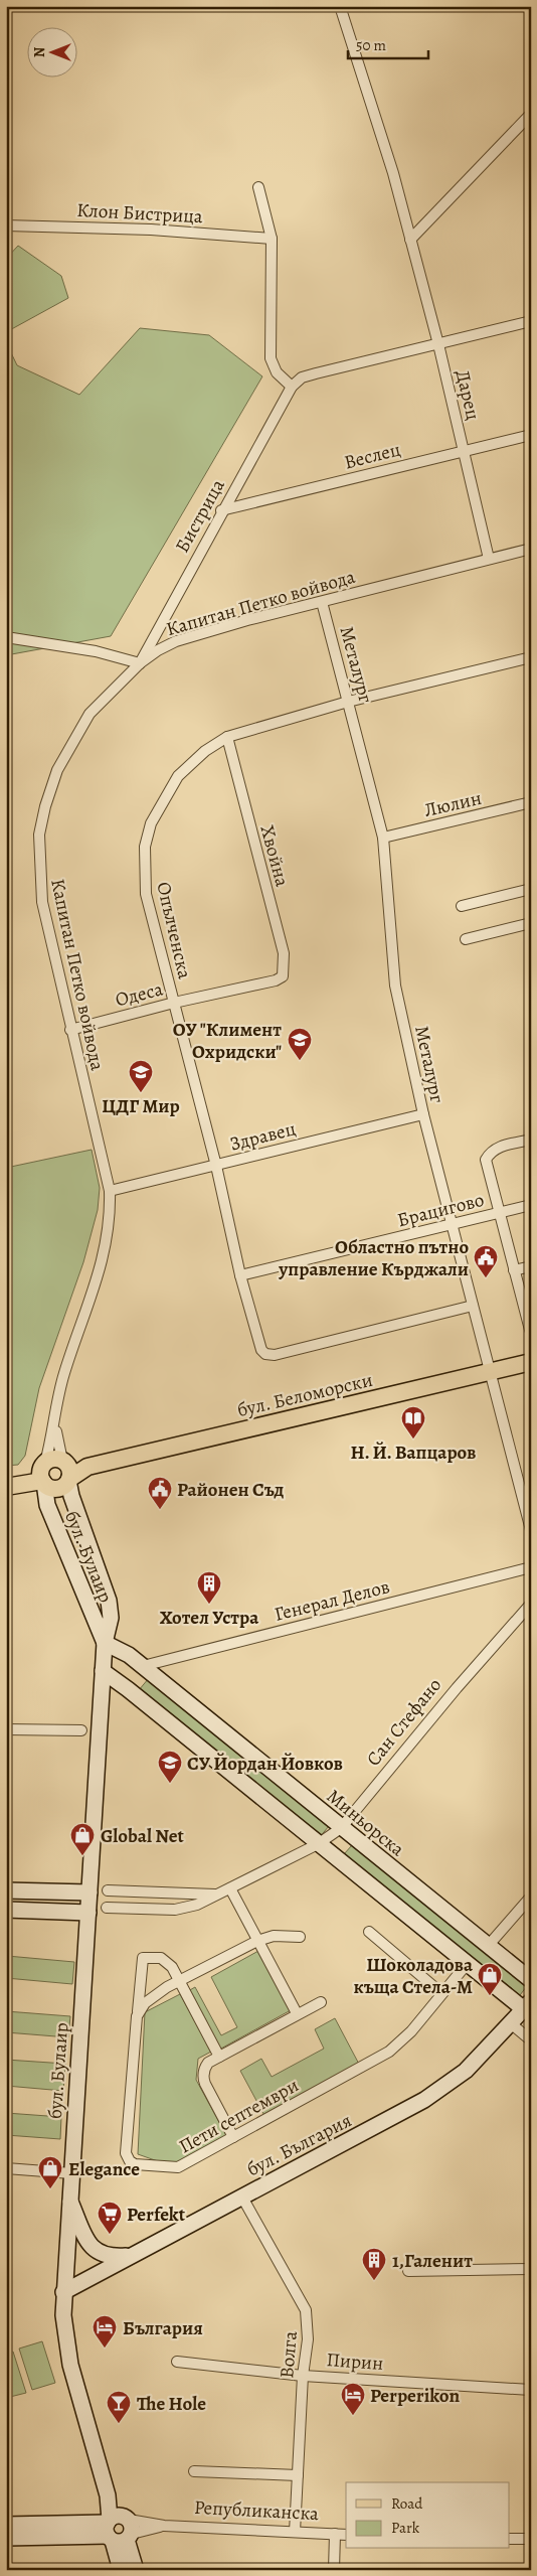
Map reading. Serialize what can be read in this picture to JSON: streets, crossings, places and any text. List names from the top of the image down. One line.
{"streets":{"main road":["бул. Беломорски","бул. Булаир","Миньорска","бул. България","Републиканска"],"street":["Клон Бистрица","Дарец","Веслец","Бистрица","Капитан Петко войвода","Металург","Люлин","Хвойна","Опълченска","Одеса","Здравец","Брацигово","Генерал Делов","Сан Стефано","Пети септември","Волга","Пирин"]},"crossings":[["Дарец","Веслец"],["Дарец","Капитан Петко войвода"],["Веслец","Бистрица"],["Бистрица","Капитан Петко войвода"],["Капитан Петко войвода","Металург"],["Капитан Петко войвода","Одеса"],["Капитан Петко войвода","Здравец"],["Капитан Петко войвода","бул. Беломорски"],["Капитан Петко войвода","бул. Булаир"],["Металург","Люлин"],["Металург","Опълченска"],["Металург","Здравец"],["Металург","Брацигово"],["Металург","бул. Беломорски"],["Хвойна","Опълченска"],["Хвойна","Одеса"],["Опълченска","Одеса"],["Опълченска","Здравец"],["Опълченска","Брацигово"],["бул. Беломорски","бул. Булаир"],["бул. Булаир","Миньорска"],["бул. Булаир","бул. България"],["бул. Булаир","Републиканска"],["Генерал Делов","Миньорска"],["Сан Стефано","Миньорска"],["бул. България","Волга"],["Волга","Пирин"],["Волга","Републиканска"]],"places":{"school or university":["ОУ \"Климент Охридски\"","ЦДГ Мир","СУ Йордан Йовков"],"public building":["Областно пътно управление Кърджали","Районен Съд"],"library":["Н. Й. Вапцаров"],"building":["Хотел Устра","1,Галенит"],"shop":["Global Net","Шоколадова къща Стела-М","Elegance"],"supermarket":["Perfekt"],"hotel":["България","Perperikon"],"bar":["The Hole"]},"legend":["Road","Park"],"scale_bar":"50 m","north":"left"}
